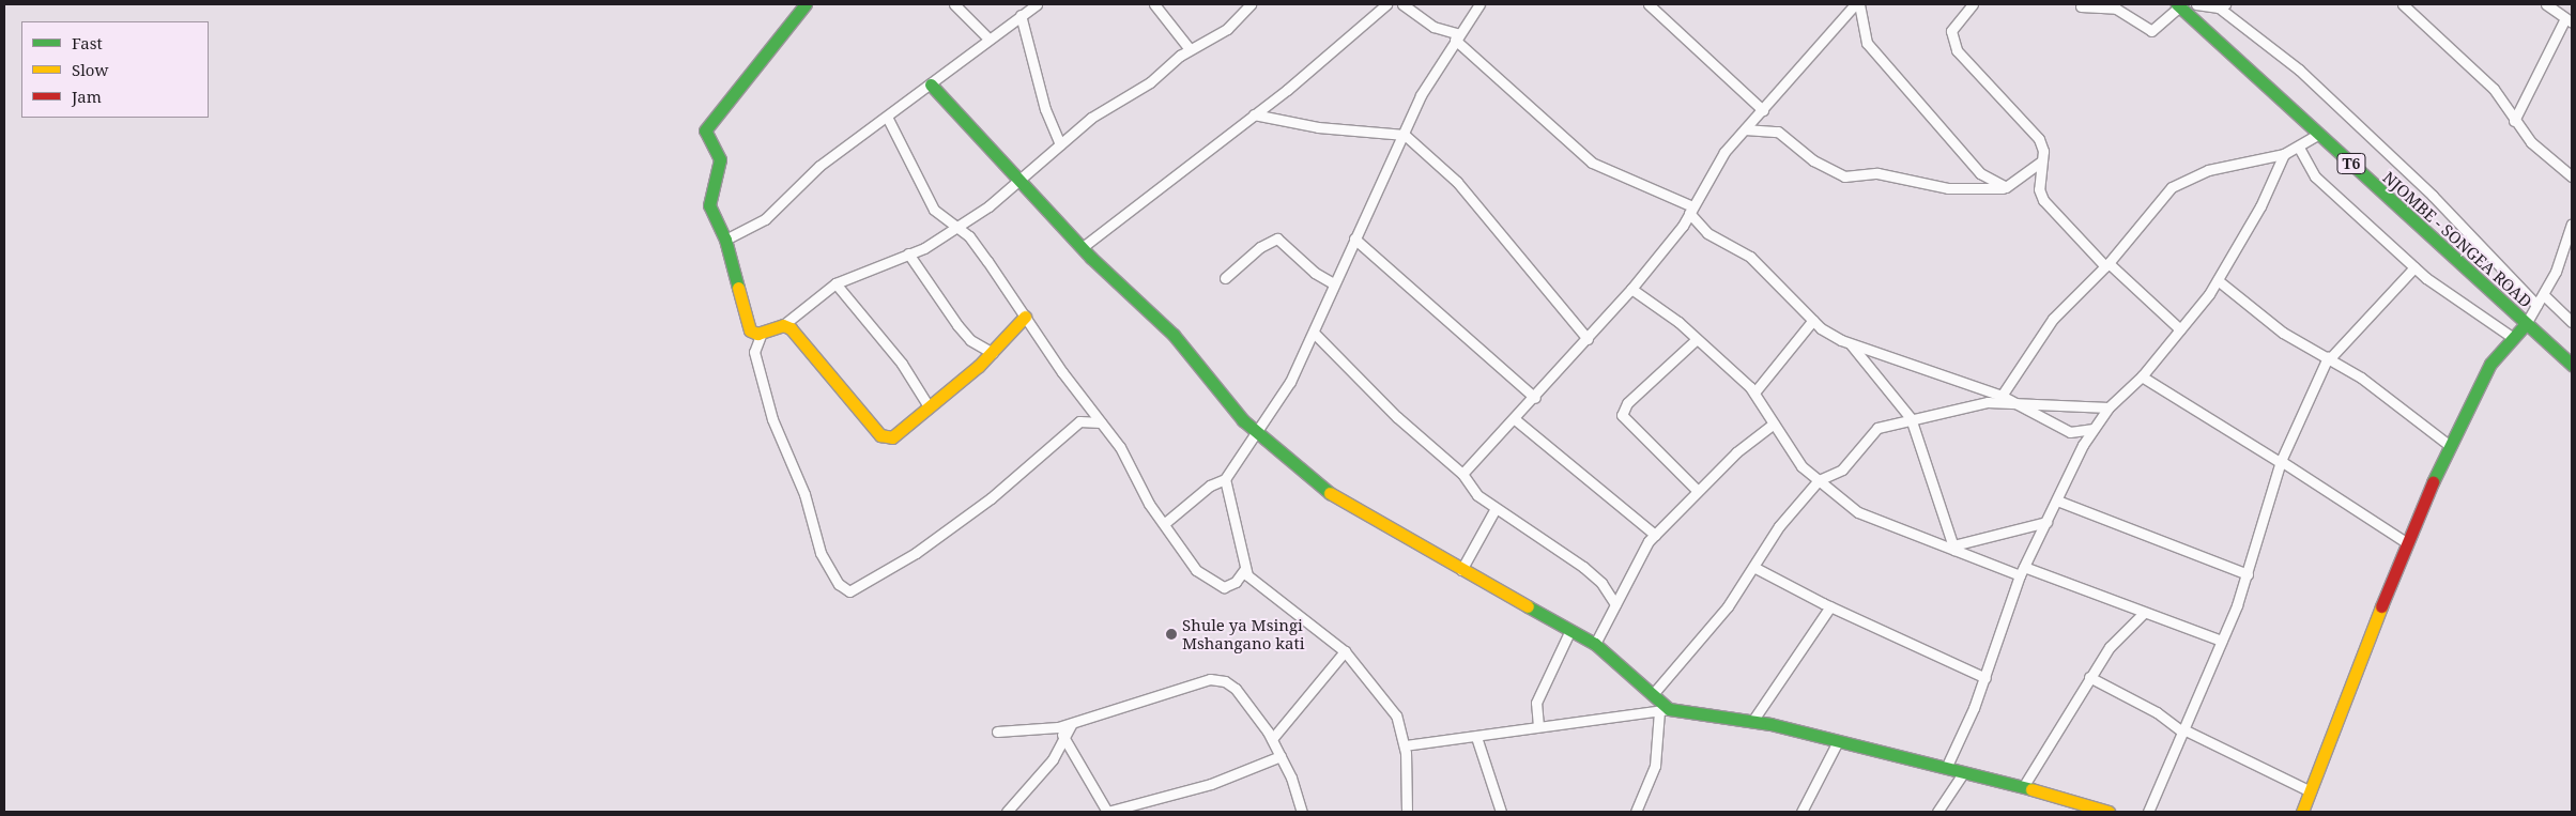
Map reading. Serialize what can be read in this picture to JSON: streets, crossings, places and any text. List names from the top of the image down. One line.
{"streets":{"main road":["T6","NJOMBE - SONGEA ROAD"]},"crossings":[["T6","NJOMBE - SONGEA ROAD"]],"places":["Shule ya Msingi Mshangano kati"],"legend":["Fast","Slow","Jam"]}
